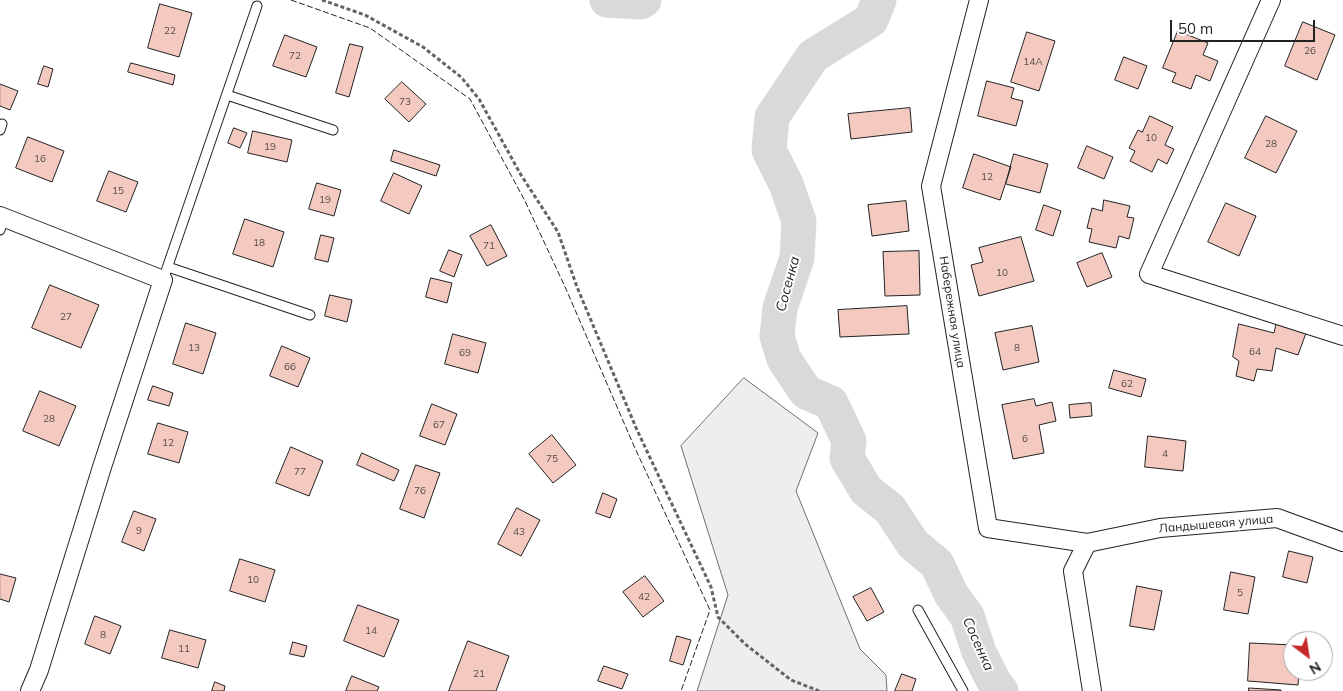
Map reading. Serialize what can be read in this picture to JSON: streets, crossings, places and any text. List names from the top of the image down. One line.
{"streets":{"street":["Набережная улица","Ландышевая улица"]},"crossings":[["Набережная улица","Ландышевая улица"]],"water":["Сосенка"],"house_numbers":["22","26","72","14А","73","10","28","19","16","12","15","19","18","71","10","27","13","8","64","69","66","62","28","67","6","12","4","75","77","76","9","43","10","5","42","14","8","11","21"],"scale_bar":"50 m","north":"bottom right"}
